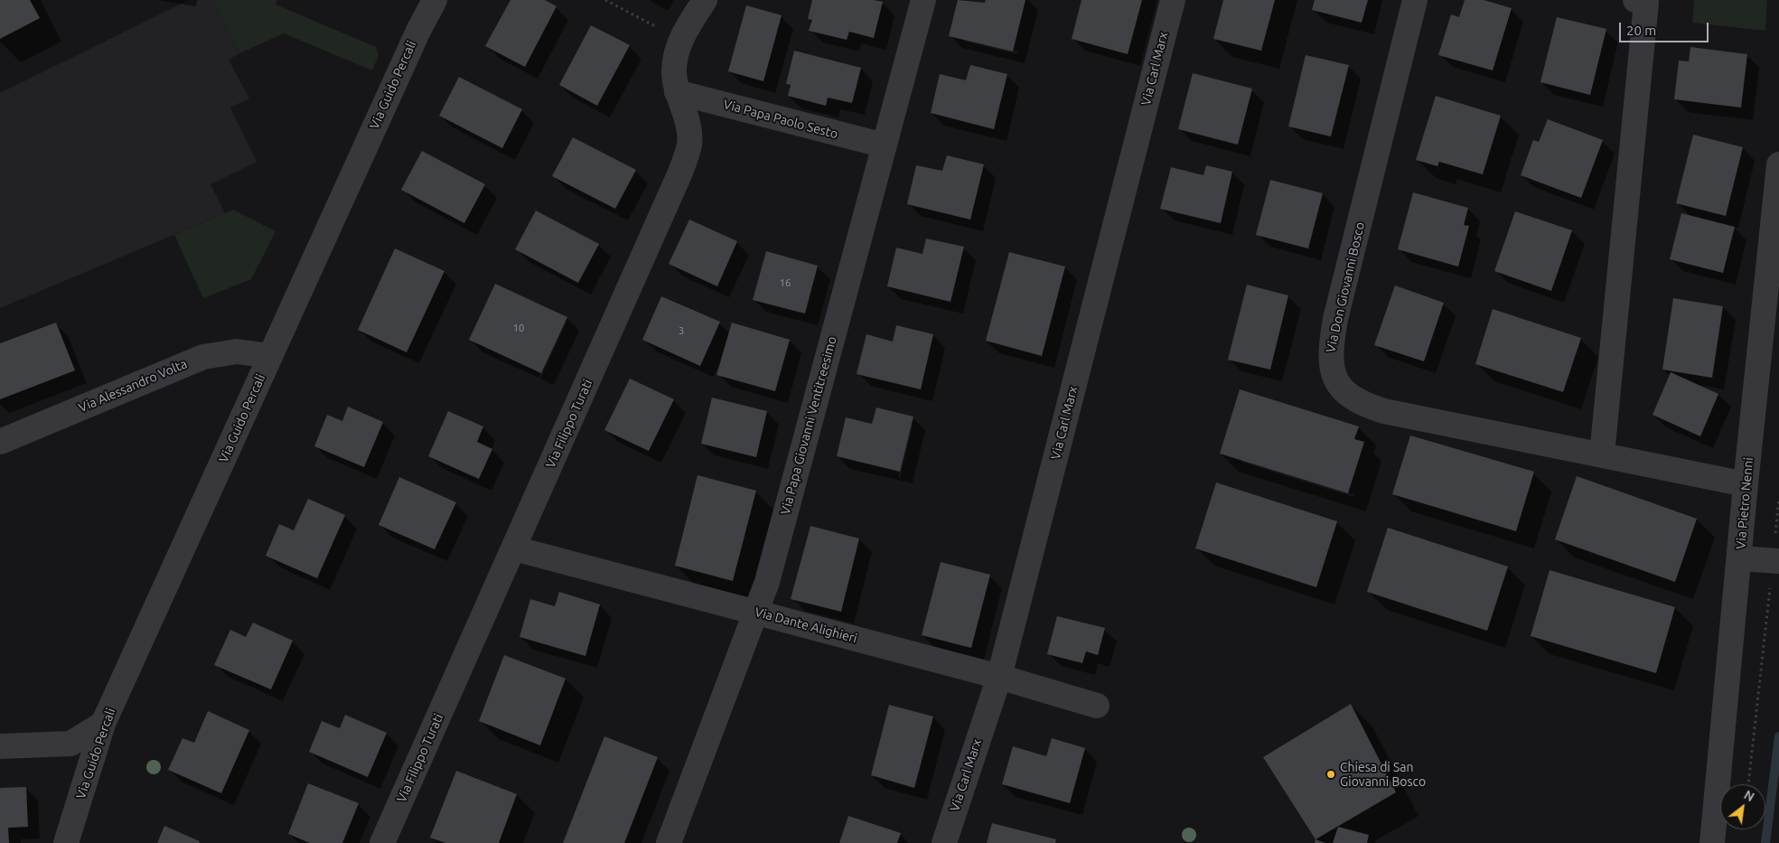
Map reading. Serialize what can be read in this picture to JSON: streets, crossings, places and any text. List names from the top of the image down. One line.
{"streets":{"street":["Via Carl Marx","Via Guido Percali","Via Papa Paolo Sesto","Via Don Giovanni Bosco","Via Alessandro Volta","Via Filippo Turati","Via Papa Giovanni Ventitreesimo","Via Pietro Nenni","Via Dante Alighieri"]},"crossings":[["Via Carl Marx","Via Dante Alighieri"],["Via Guido Percali","Via Alessandro Volta"],["Via Papa Paolo Sesto","Via Filippo Turati"],["Via Papa Paolo Sesto","Via Papa Giovanni Ventitreesimo"],["Via Don Giovanni Bosco","Via Pietro Nenni"],["Via Filippo Turati","Via Dante Alighieri"],["Via Papa Giovanni Ventitreesimo","Via Dante Alighieri"]],"places":["Chiesa di San Giovanni Bosco"],"house_numbers":["16","10","3"],"scale_bar":"20 m","north":"top right"}
